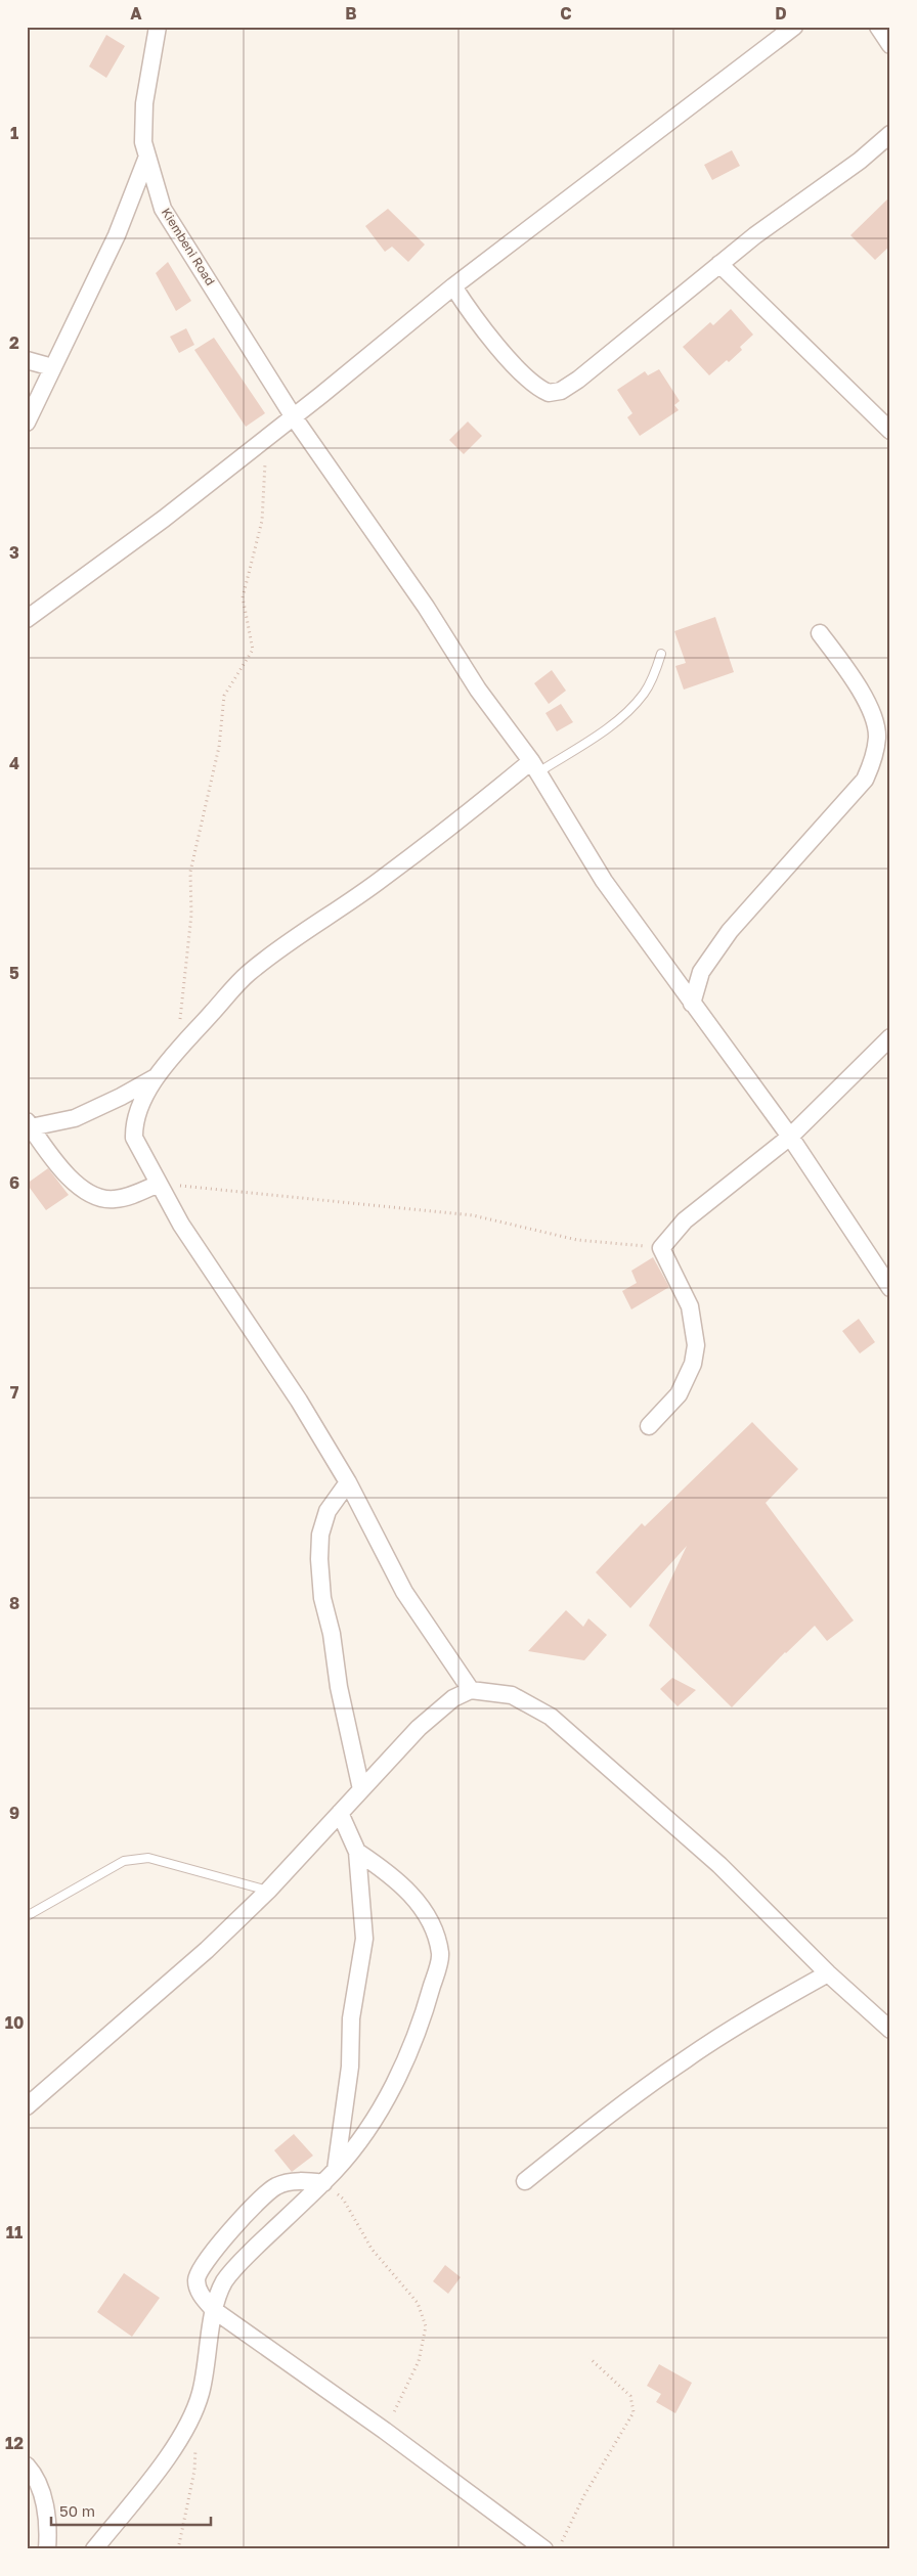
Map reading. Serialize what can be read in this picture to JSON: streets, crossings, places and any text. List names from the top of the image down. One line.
{"streets":{"street":["Kiembeni Road"]},"scale_bar":"50 m","grid":{"columns":["A","B","C","D"],"rows":["1","2","3","4","5","6","7","8","9","10","11","12"]}}
